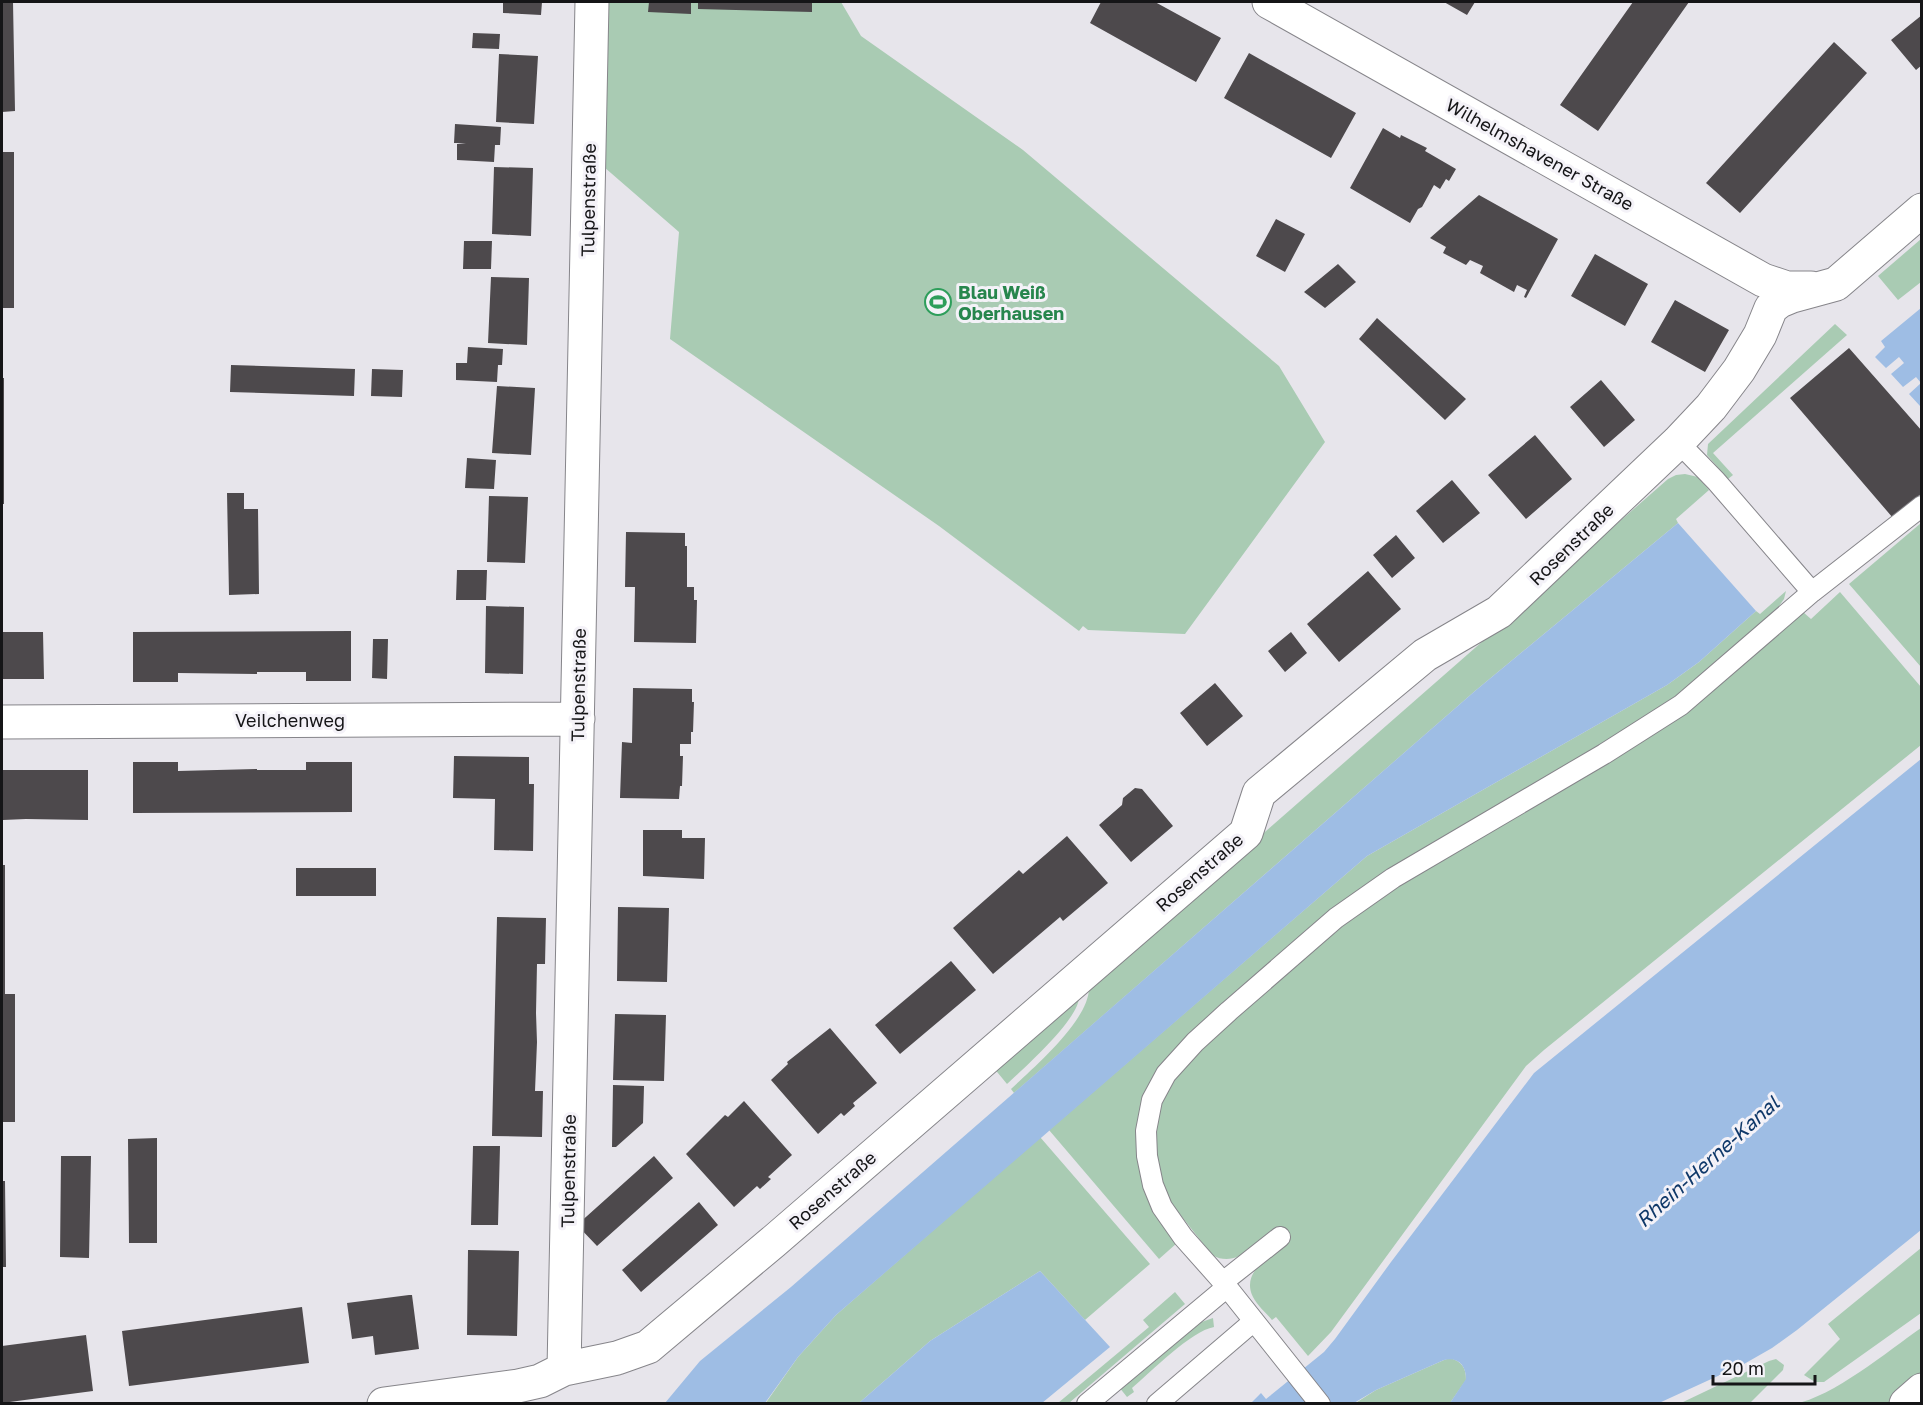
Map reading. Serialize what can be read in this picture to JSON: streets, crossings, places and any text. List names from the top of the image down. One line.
{"streets":{"street":["Wilhelmshavener Straße","Tulpenstraße","Rosenstraße","Veilchenweg"]},"crossings":[["Wilhelmshavener Straße","Rosenstraße"],["Tulpenstraße","Rosenstraße"],["Tulpenstraße","Veilchenweg"]],"water":["Rhein-Herne-Kanal"],"places":{"sports":["Blau Weiß Oberhausen"]},"scale_bar":"20 m"}
